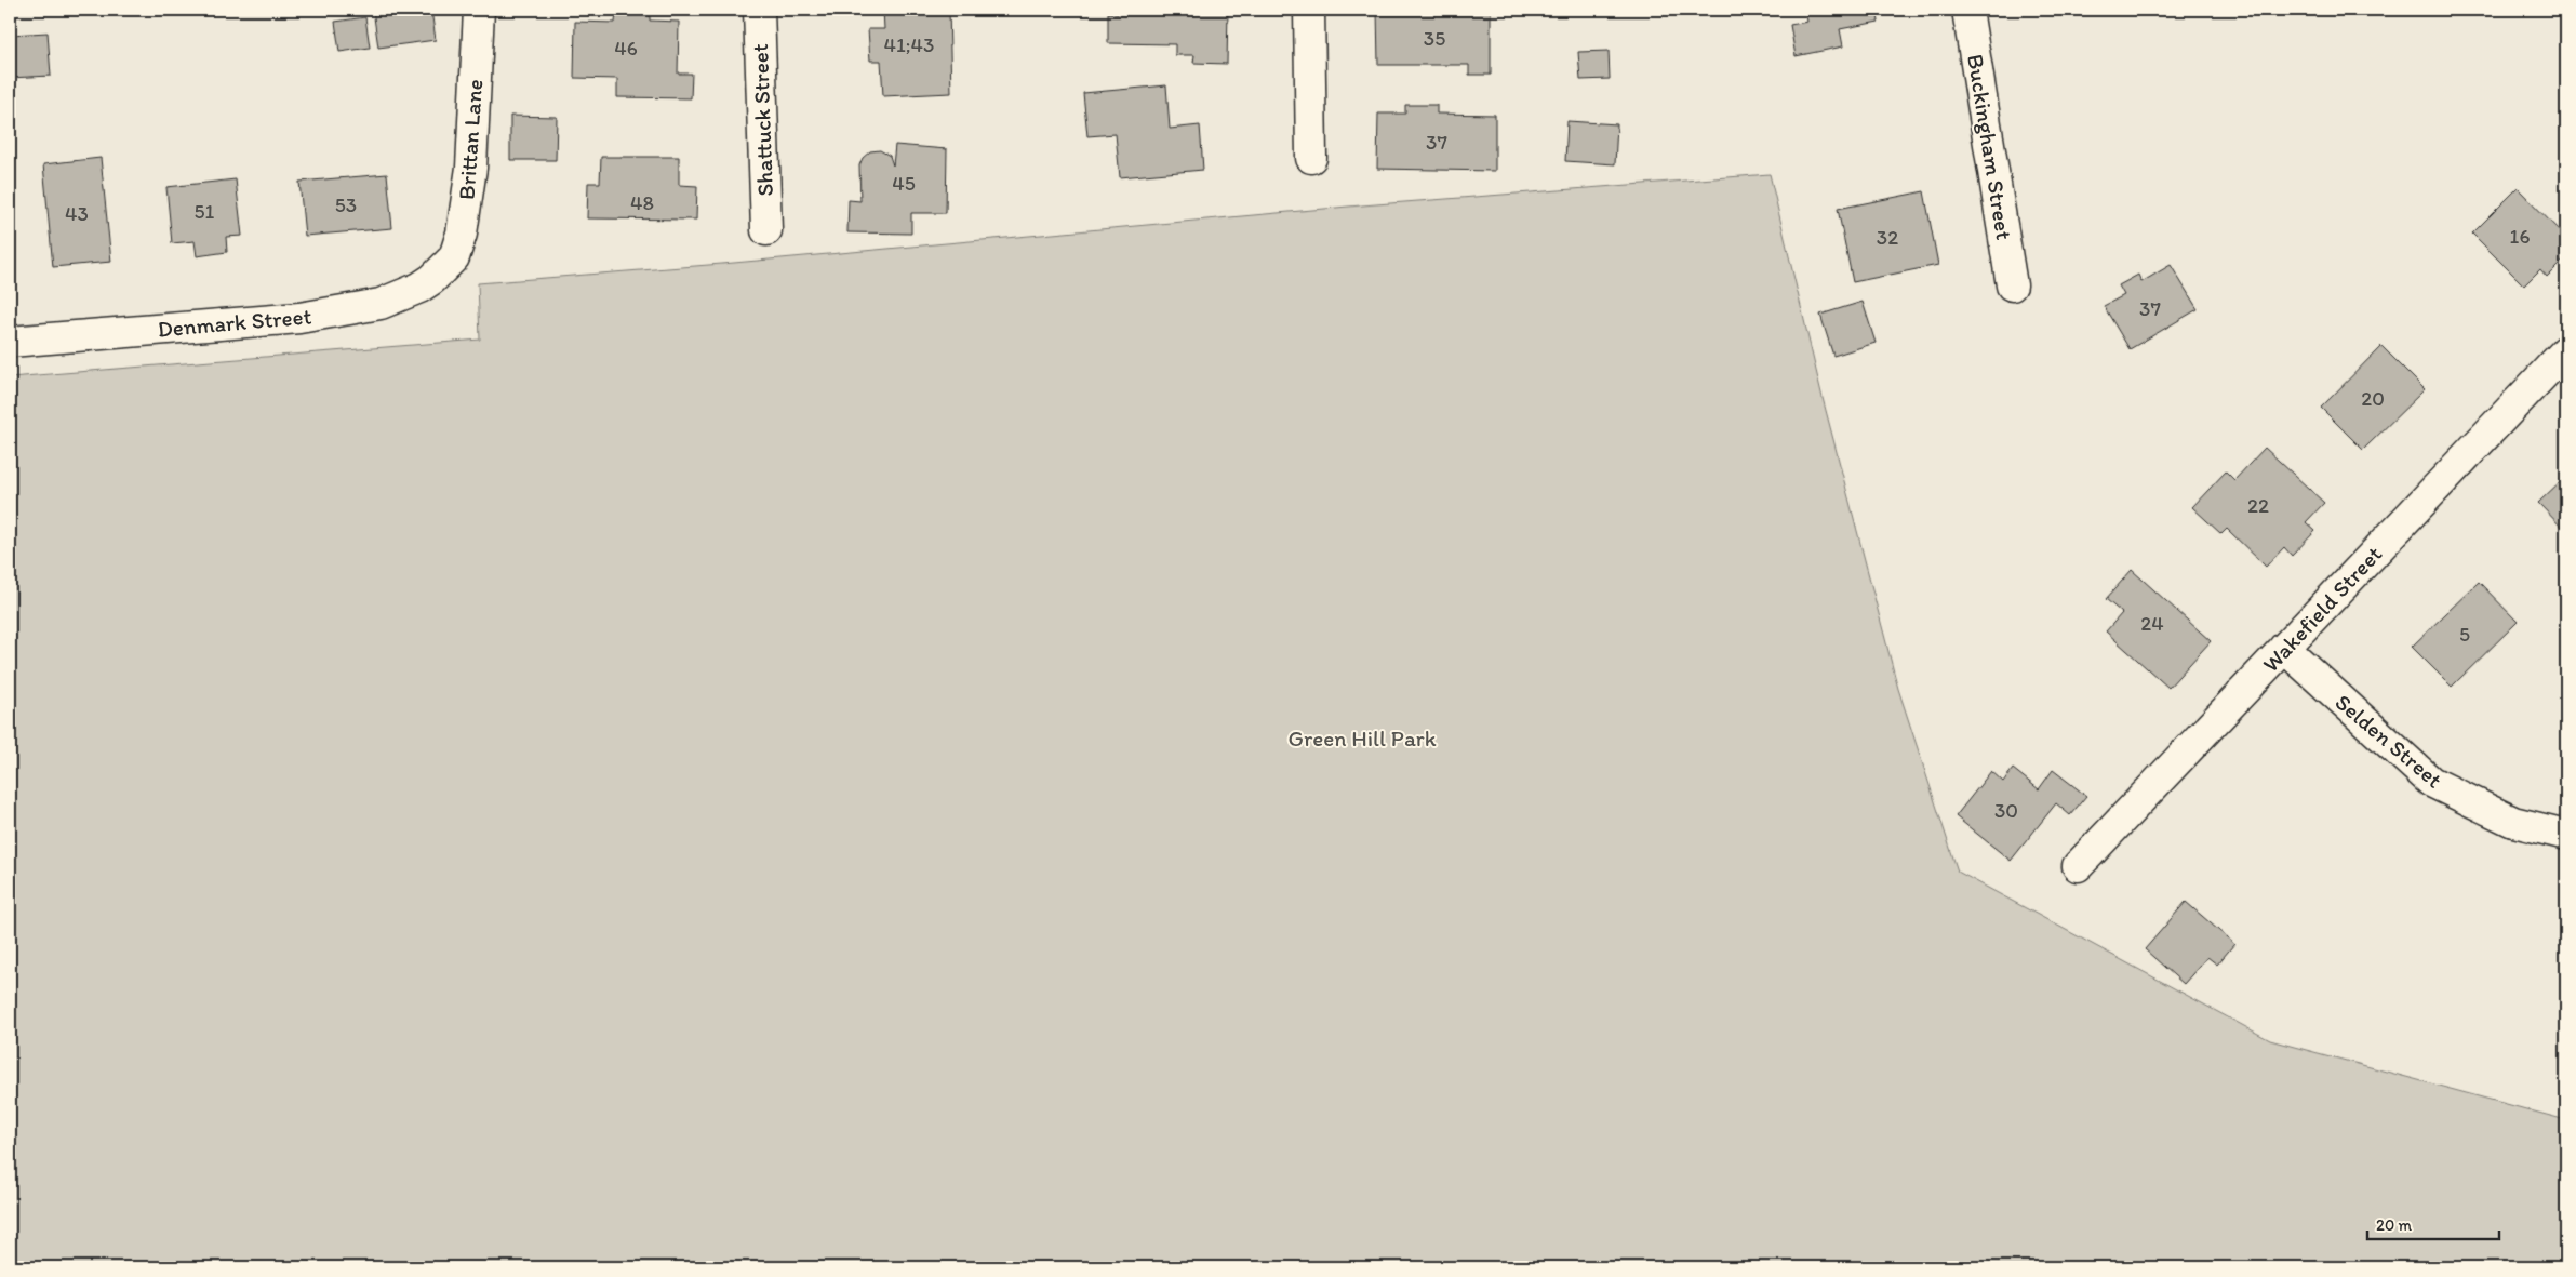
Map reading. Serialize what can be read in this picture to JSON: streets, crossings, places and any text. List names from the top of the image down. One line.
{"streets":{"street":["Shattuck Street","Brittan Lane","Buckingham Street","Denmark Street","Wakefield Street","Selden Street"]},"crossings":[["Brittan Lane","Denmark Street"],["Wakefield Street","Selden Street"]],"parks":["Green Hill Park"],"house_numbers":["35","41;43","46","37","45","48","53","51","43","16","32","37","20","22","24","5","30"],"scale_bar":"20 m"}
